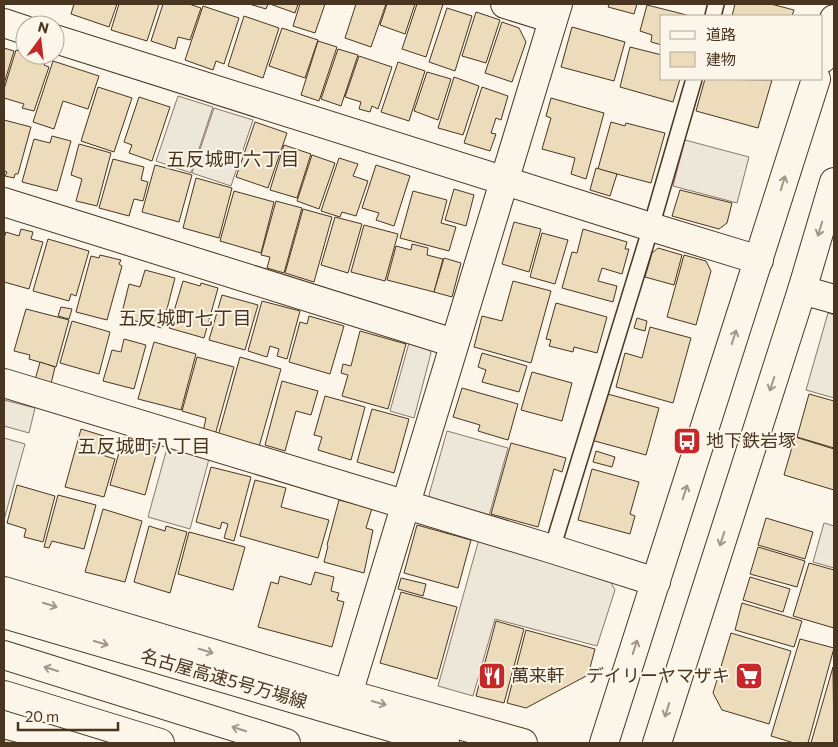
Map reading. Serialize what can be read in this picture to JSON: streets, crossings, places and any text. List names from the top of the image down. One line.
{"streets":{"main road":["名古屋高速5号万場線"]},"districts":["五反城町六丁目","五反城町七丁目","五反城町八丁目"],"places":{"bus stop":["地下鉄岩塚"],"restaurant":["萬来軒"],"supermarket":["デイリーヤマザキ"]},"legend":["道路","建物"],"scale_bar":"20 m","north":"top"}
